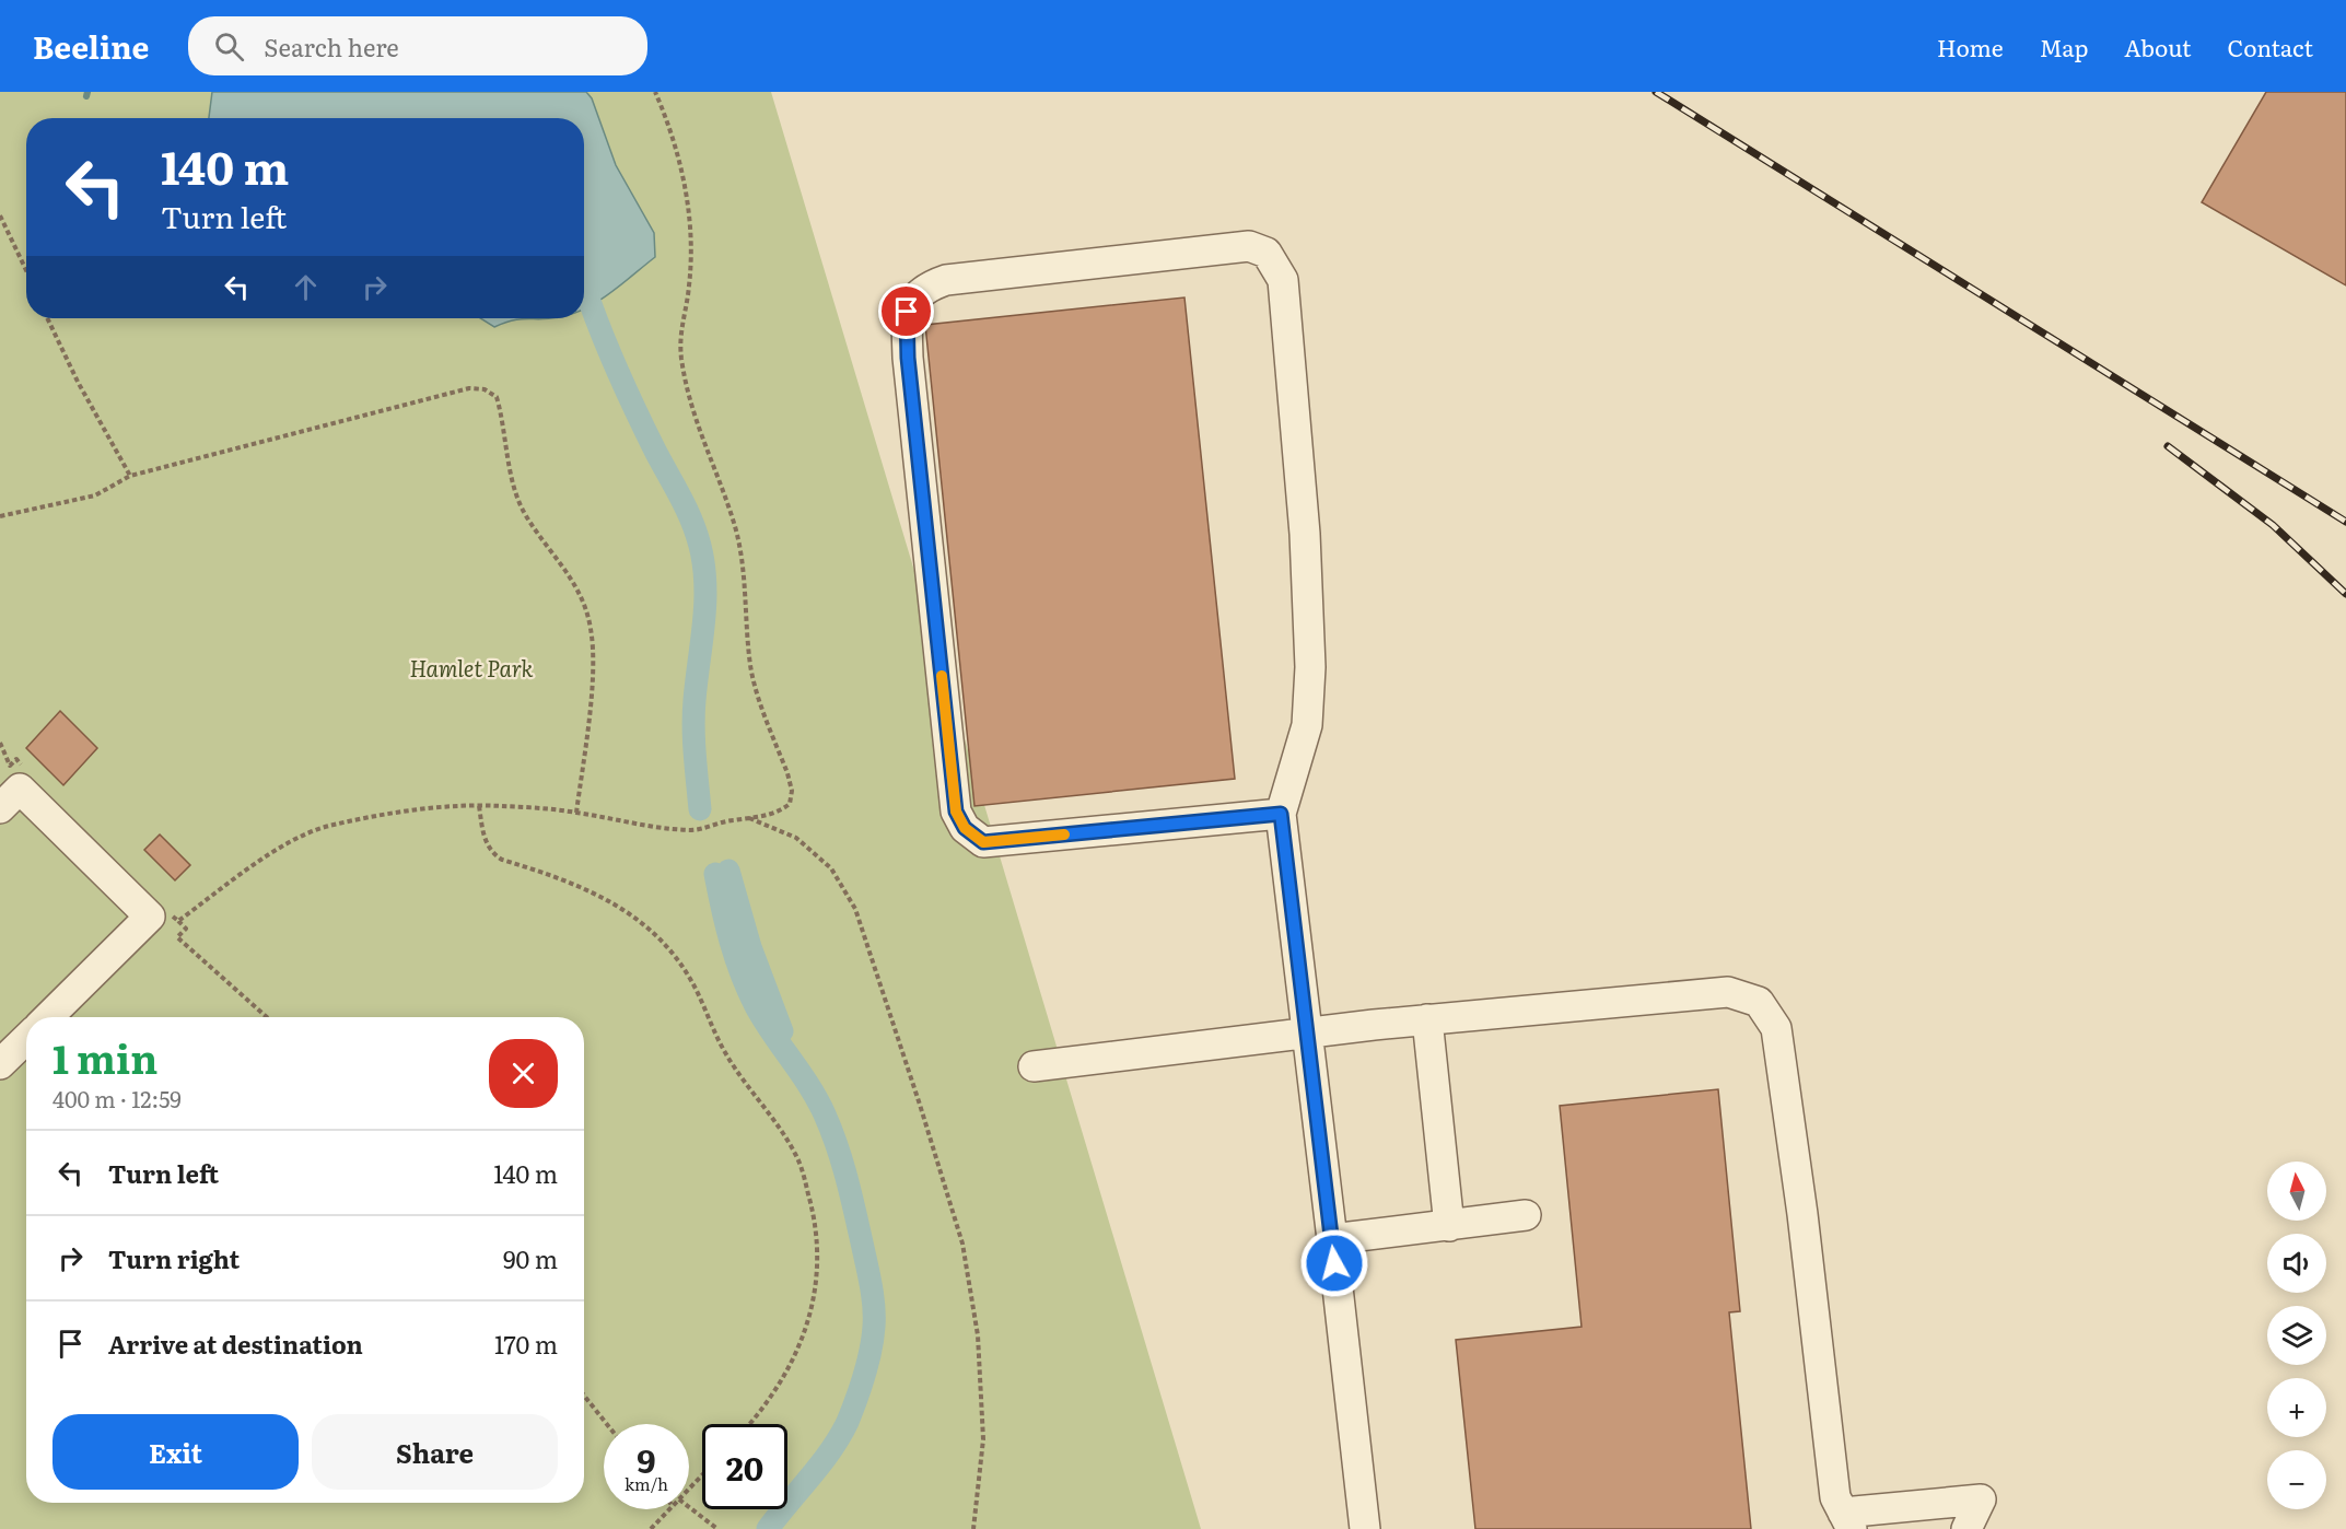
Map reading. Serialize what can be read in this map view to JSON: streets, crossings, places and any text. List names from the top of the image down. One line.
{"parks":["Hamlet Park"],"north":"top","page":{"header":"Beeline","search":"Search here","nav":["Home","Map","About","Contact"],"turn":["140 m","Turn left"],"heading":["1 min","400 m · 12:59"],"list":[{"name":"Turn left","value":"140 m"},{"name":"Turn right","value":"90 m"},{"name":"Arrive at destination","value":"170 m"}],"map_buttons":["+","−"],"buttons":["Exit","Share"],"speed":"9 km/h","limit":"20"}}
